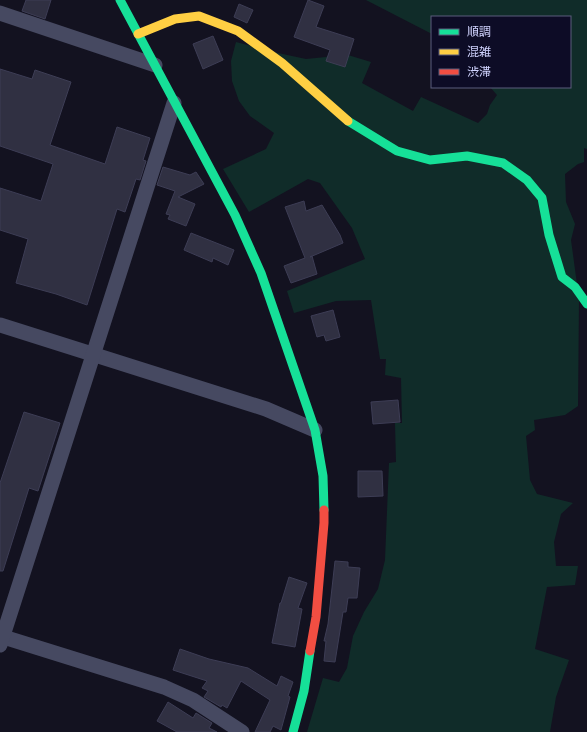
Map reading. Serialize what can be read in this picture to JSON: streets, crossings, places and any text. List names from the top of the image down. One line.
{"legend":["順調","混雑","渋滞"]}
